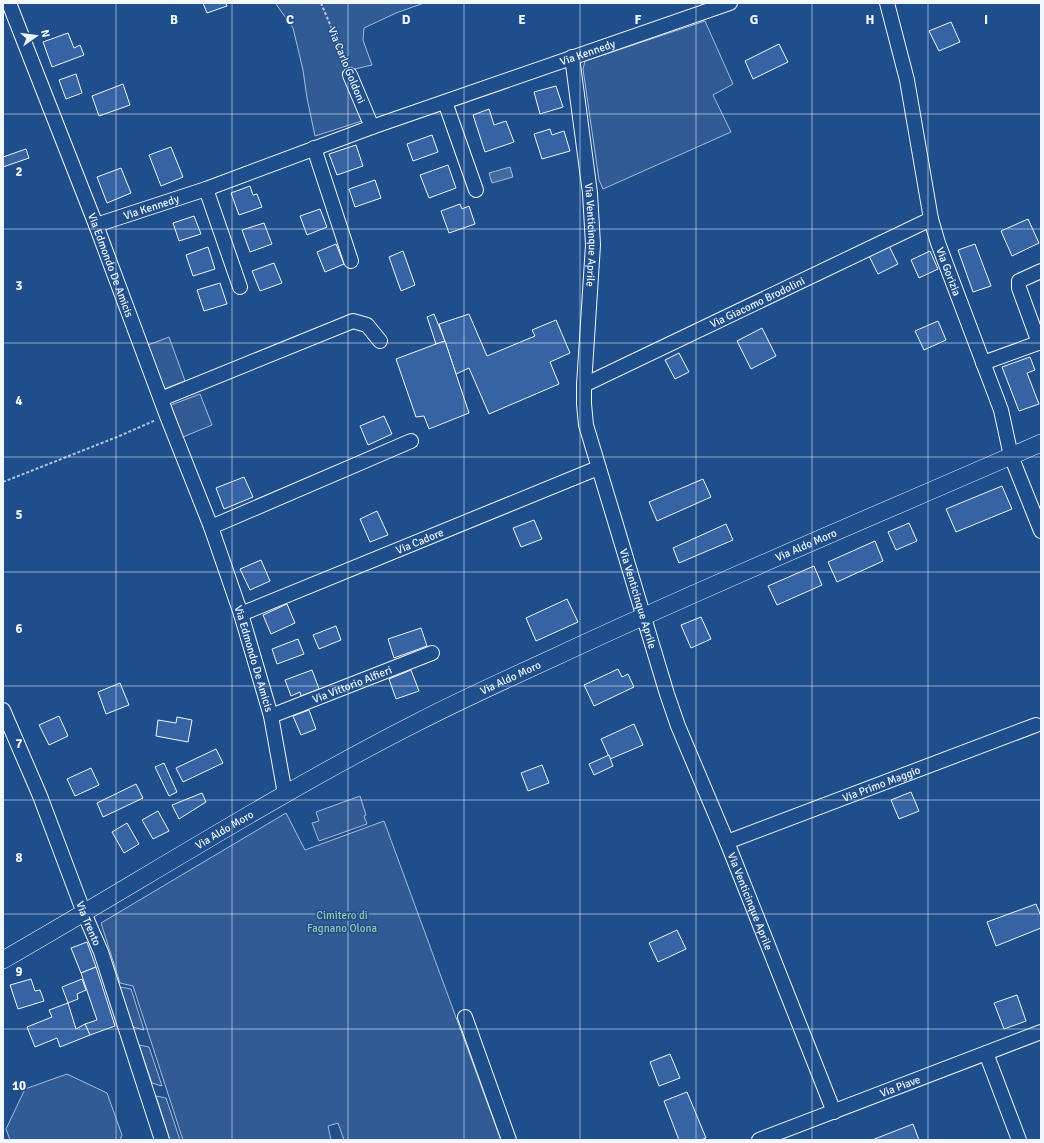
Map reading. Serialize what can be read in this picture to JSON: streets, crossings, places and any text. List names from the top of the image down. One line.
{"streets":{"main road":["Via Aldo Moro"],"street":["Via Kennedy","Via Carlo Goldoni","Via Venticinque Aprile","Via Edmondo De Amicis","Via Gorizia","Via Giacomo Brodolini","Via Cadore","Via Vittorio Alfieri","Via Primo Maggio","Via Trento","Via Piave"]},"crossings":[["Via Kennedy","Via Carlo Goldoni"],["Via Kennedy","Via Venticinque Aprile"],["Via Kennedy","Via Edmondo De Amicis"],["Via Venticinque Aprile","Via Giacomo Brodolini"],["Via Venticinque Aprile","Via Cadore"],["Via Venticinque Aprile","Via Aldo Moro"],["Via Venticinque Aprile","Via Primo Maggio"],["Via Venticinque Aprile","Via Piave"],["Via Edmondo De Amicis","Via Cadore"],["Via Edmondo De Amicis","Via Aldo Moro"],["Via Edmondo De Amicis","Via Vittorio Alfieri"],["Via Gorizia","Via Giacomo Brodolini"],["Via Gorizia","Via Aldo Moro"],["Via Aldo Moro","Via Trento"]],"parks":["Cimitero di Fagnano Olona"],"north":"right","grid":{"columns":["B","C","D","E","F","G","H","I"],"rows":["2","3","4","5","6","7","8","9","10"]}}
